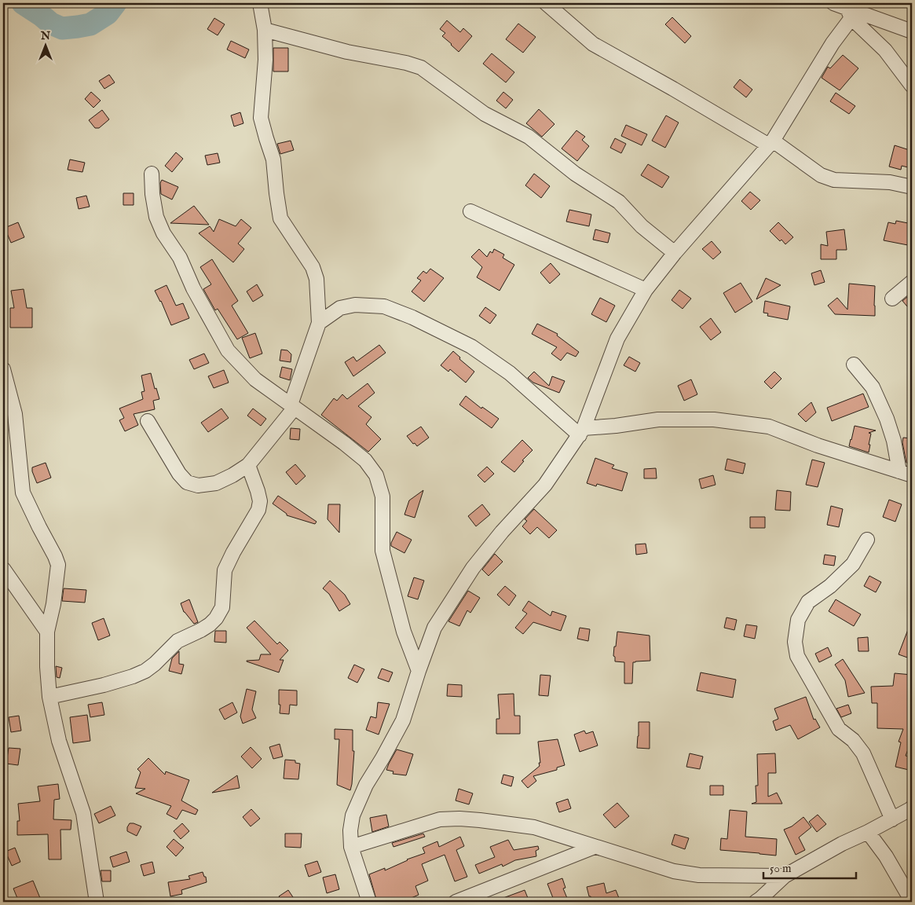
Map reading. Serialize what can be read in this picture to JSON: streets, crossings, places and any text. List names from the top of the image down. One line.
{"scale_bar":"50 m","north":"top"}
